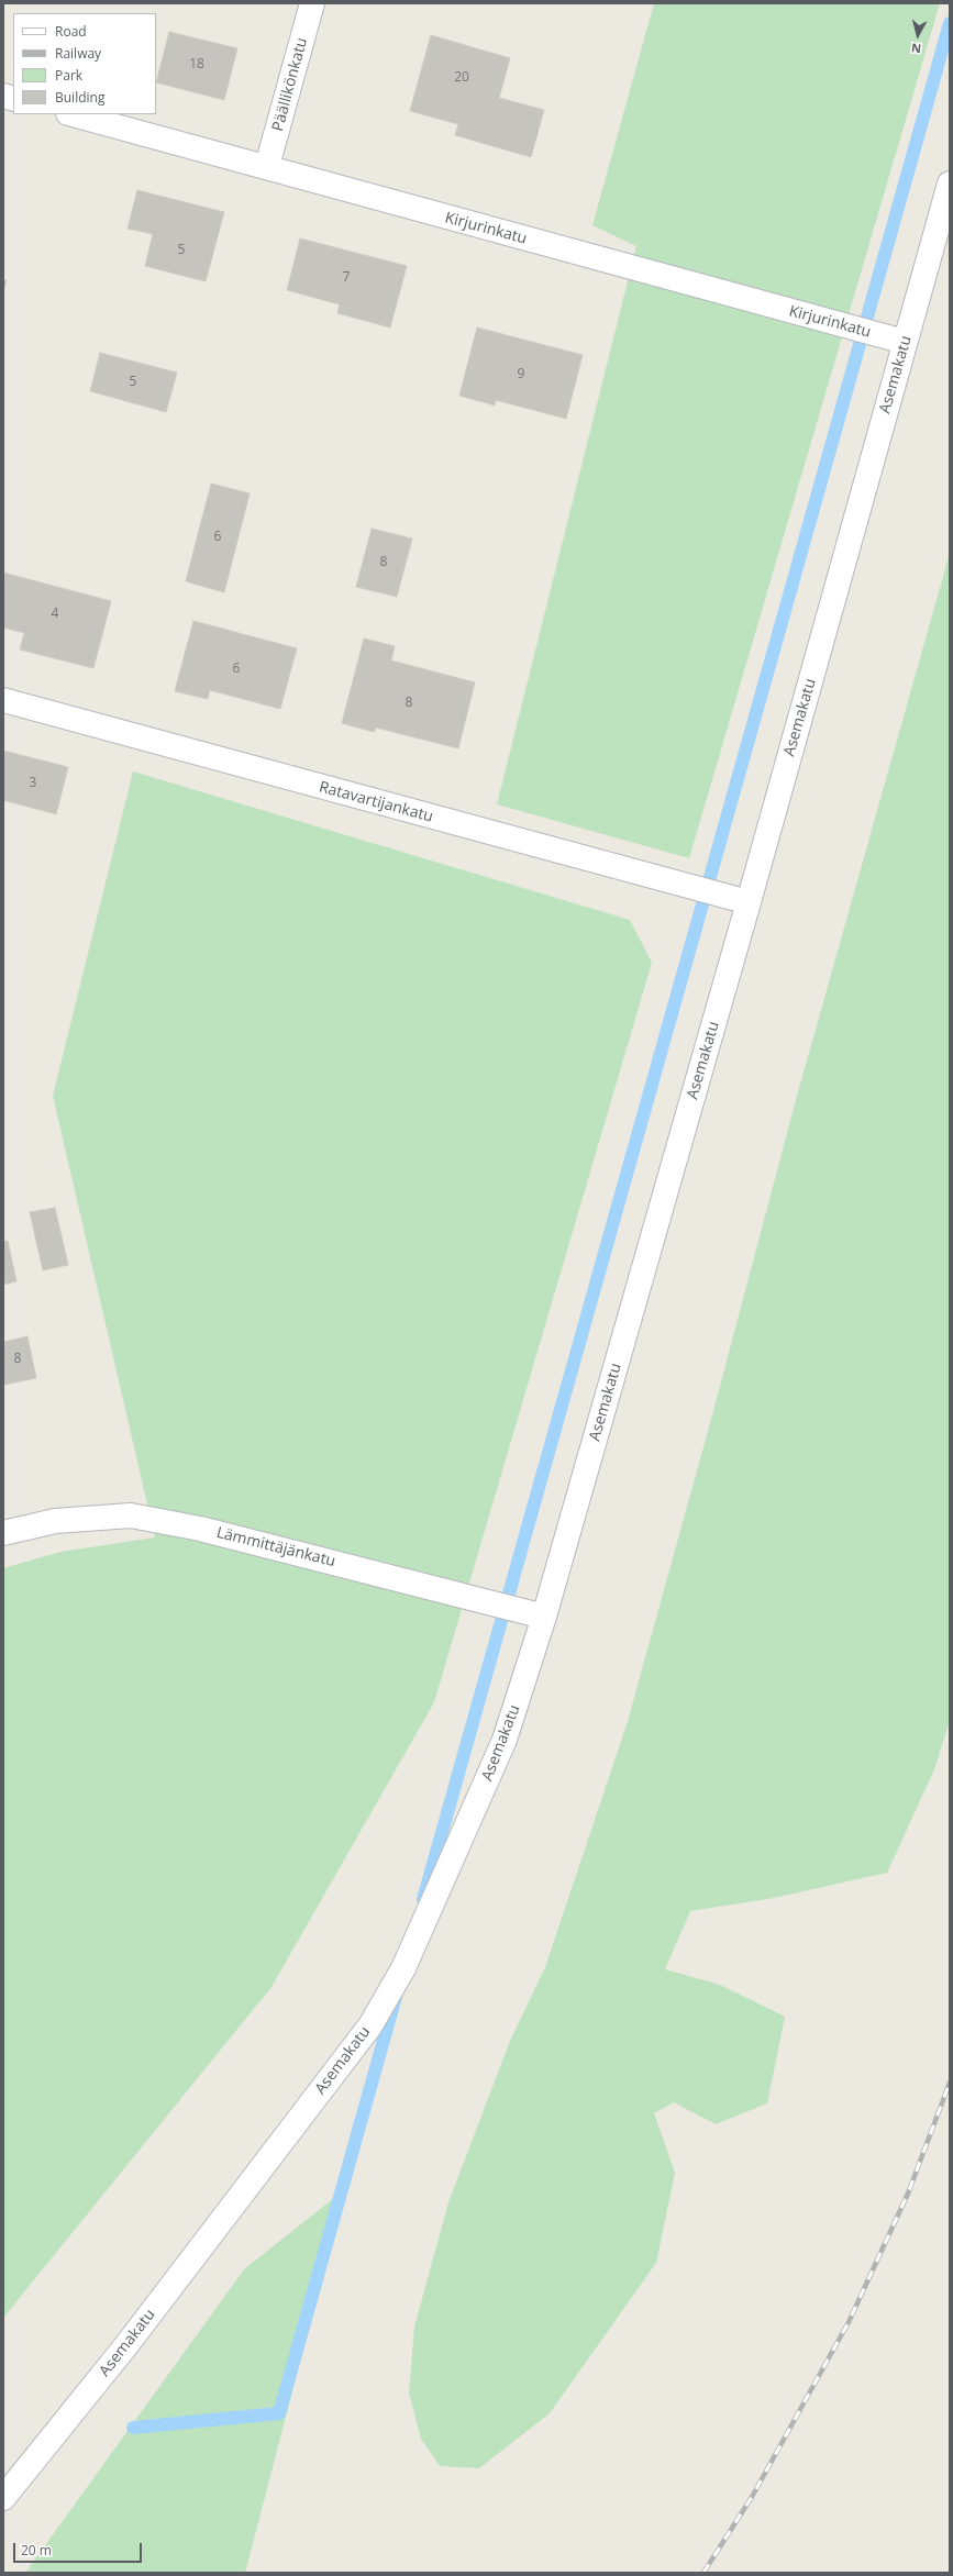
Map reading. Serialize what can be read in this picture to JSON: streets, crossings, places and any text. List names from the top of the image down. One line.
{"streets":{"street":["Päällikönkatu","Kirjurinkatu","Asemakatu","Ratavartijankatu","Lämmittäjänkatu"]},"crossings":[["Päällikönkatu","Kirjurinkatu"],["Kirjurinkatu","Asemakatu"],["Asemakatu","Ratavartijankatu"],["Asemakatu","Lämmittäjänkatu"]],"house_numbers":["18","20","5","7","9","5","6","8","4","6","8","3","8"],"legend":["Road","Railway","Park","Building"],"scale_bar":"20 m","north":"bottom"}
